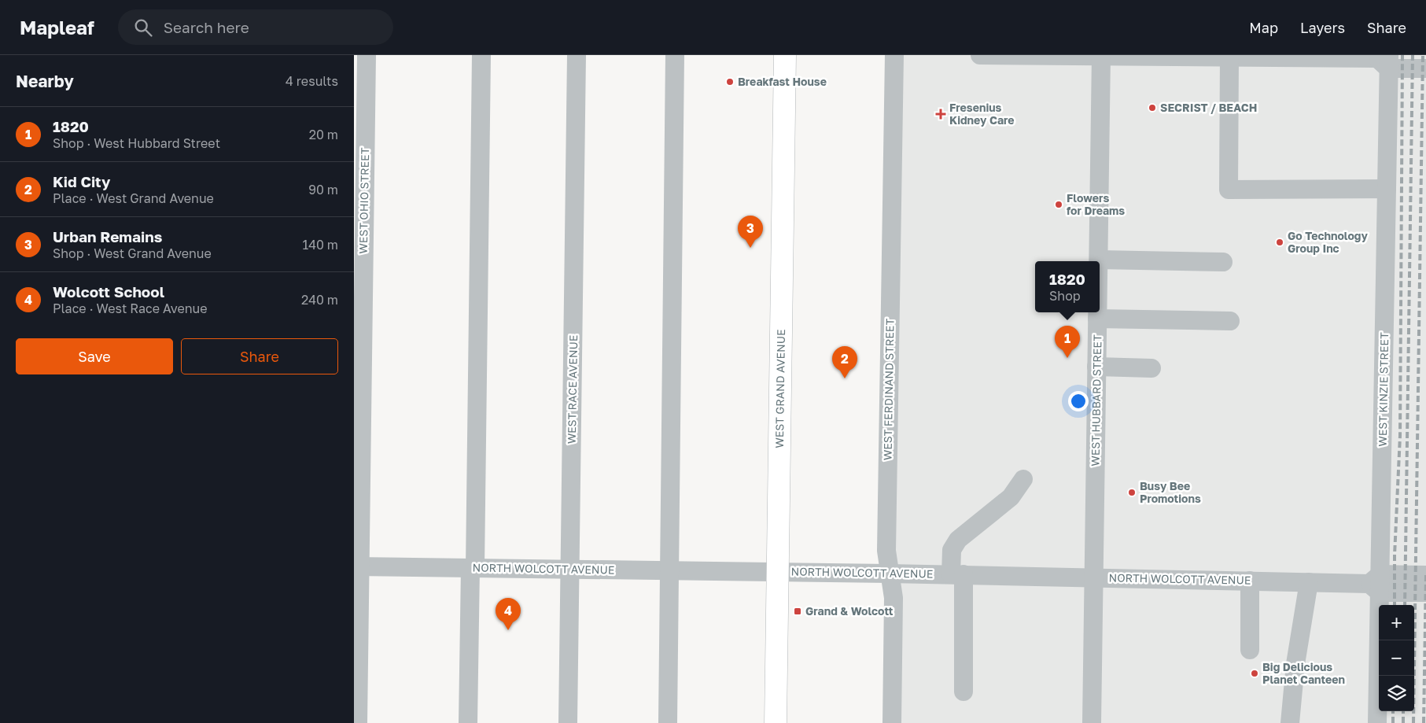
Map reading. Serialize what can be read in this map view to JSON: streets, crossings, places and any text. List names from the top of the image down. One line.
{"streets":{"main road":["WEST GRAND AVENUE"],"street":["WEST OHIO STREET","WEST RACE AVENUE","WEST FERDINAND STREET","WEST KINZIE STREET","WEST HUBBARD STREET","NORTH WOLCOTT AVENUE"]},"crossings":[["WEST OHIO STREET","NORTH WOLCOTT AVENUE"],["WEST GRAND AVENUE","NORTH WOLCOTT AVENUE"],["WEST RACE AVENUE","NORTH WOLCOTT AVENUE"],["WEST FERDINAND STREET","NORTH WOLCOTT AVENUE"],["WEST KINZIE STREET","NORTH WOLCOTT AVENUE"],["WEST HUBBARD STREET","NORTH WOLCOTT AVENUE"]],"places":{"other":["Breakfast House","SECRIST / BEACH","Flowers for Dreams","Go Technology Group Inc","Busy Bee Promotions","Big Delicious Planet Canteen"],"health":["Fresenius Kidney Care"],"transit":["Grand & Wolcott"]},"page":{"header":"Mapleaf","search":"Search here","nav":["Map","Layers","Share"],"heading":["Nearby","4 results"],"list":[{"mark":"1","name":"1820","note":"Shop · West Hubbard Street","value":"20 m"},{"mark":"2","name":"Kid City","note":"Place · West Grand Avenue","value":"90 m"},{"mark":"3","name":"Urban Remains","note":"Shop · West Grand Avenue","value":"140 m"},{"mark":"4","name":"Wolcott School","note":"Place · West Race Avenue","value":"240 m"}],"pins":["3","1","2","4"],"popup":["1820","Shop"],"buttons":["Save","Share"],"map_buttons":["+","−"]}}
